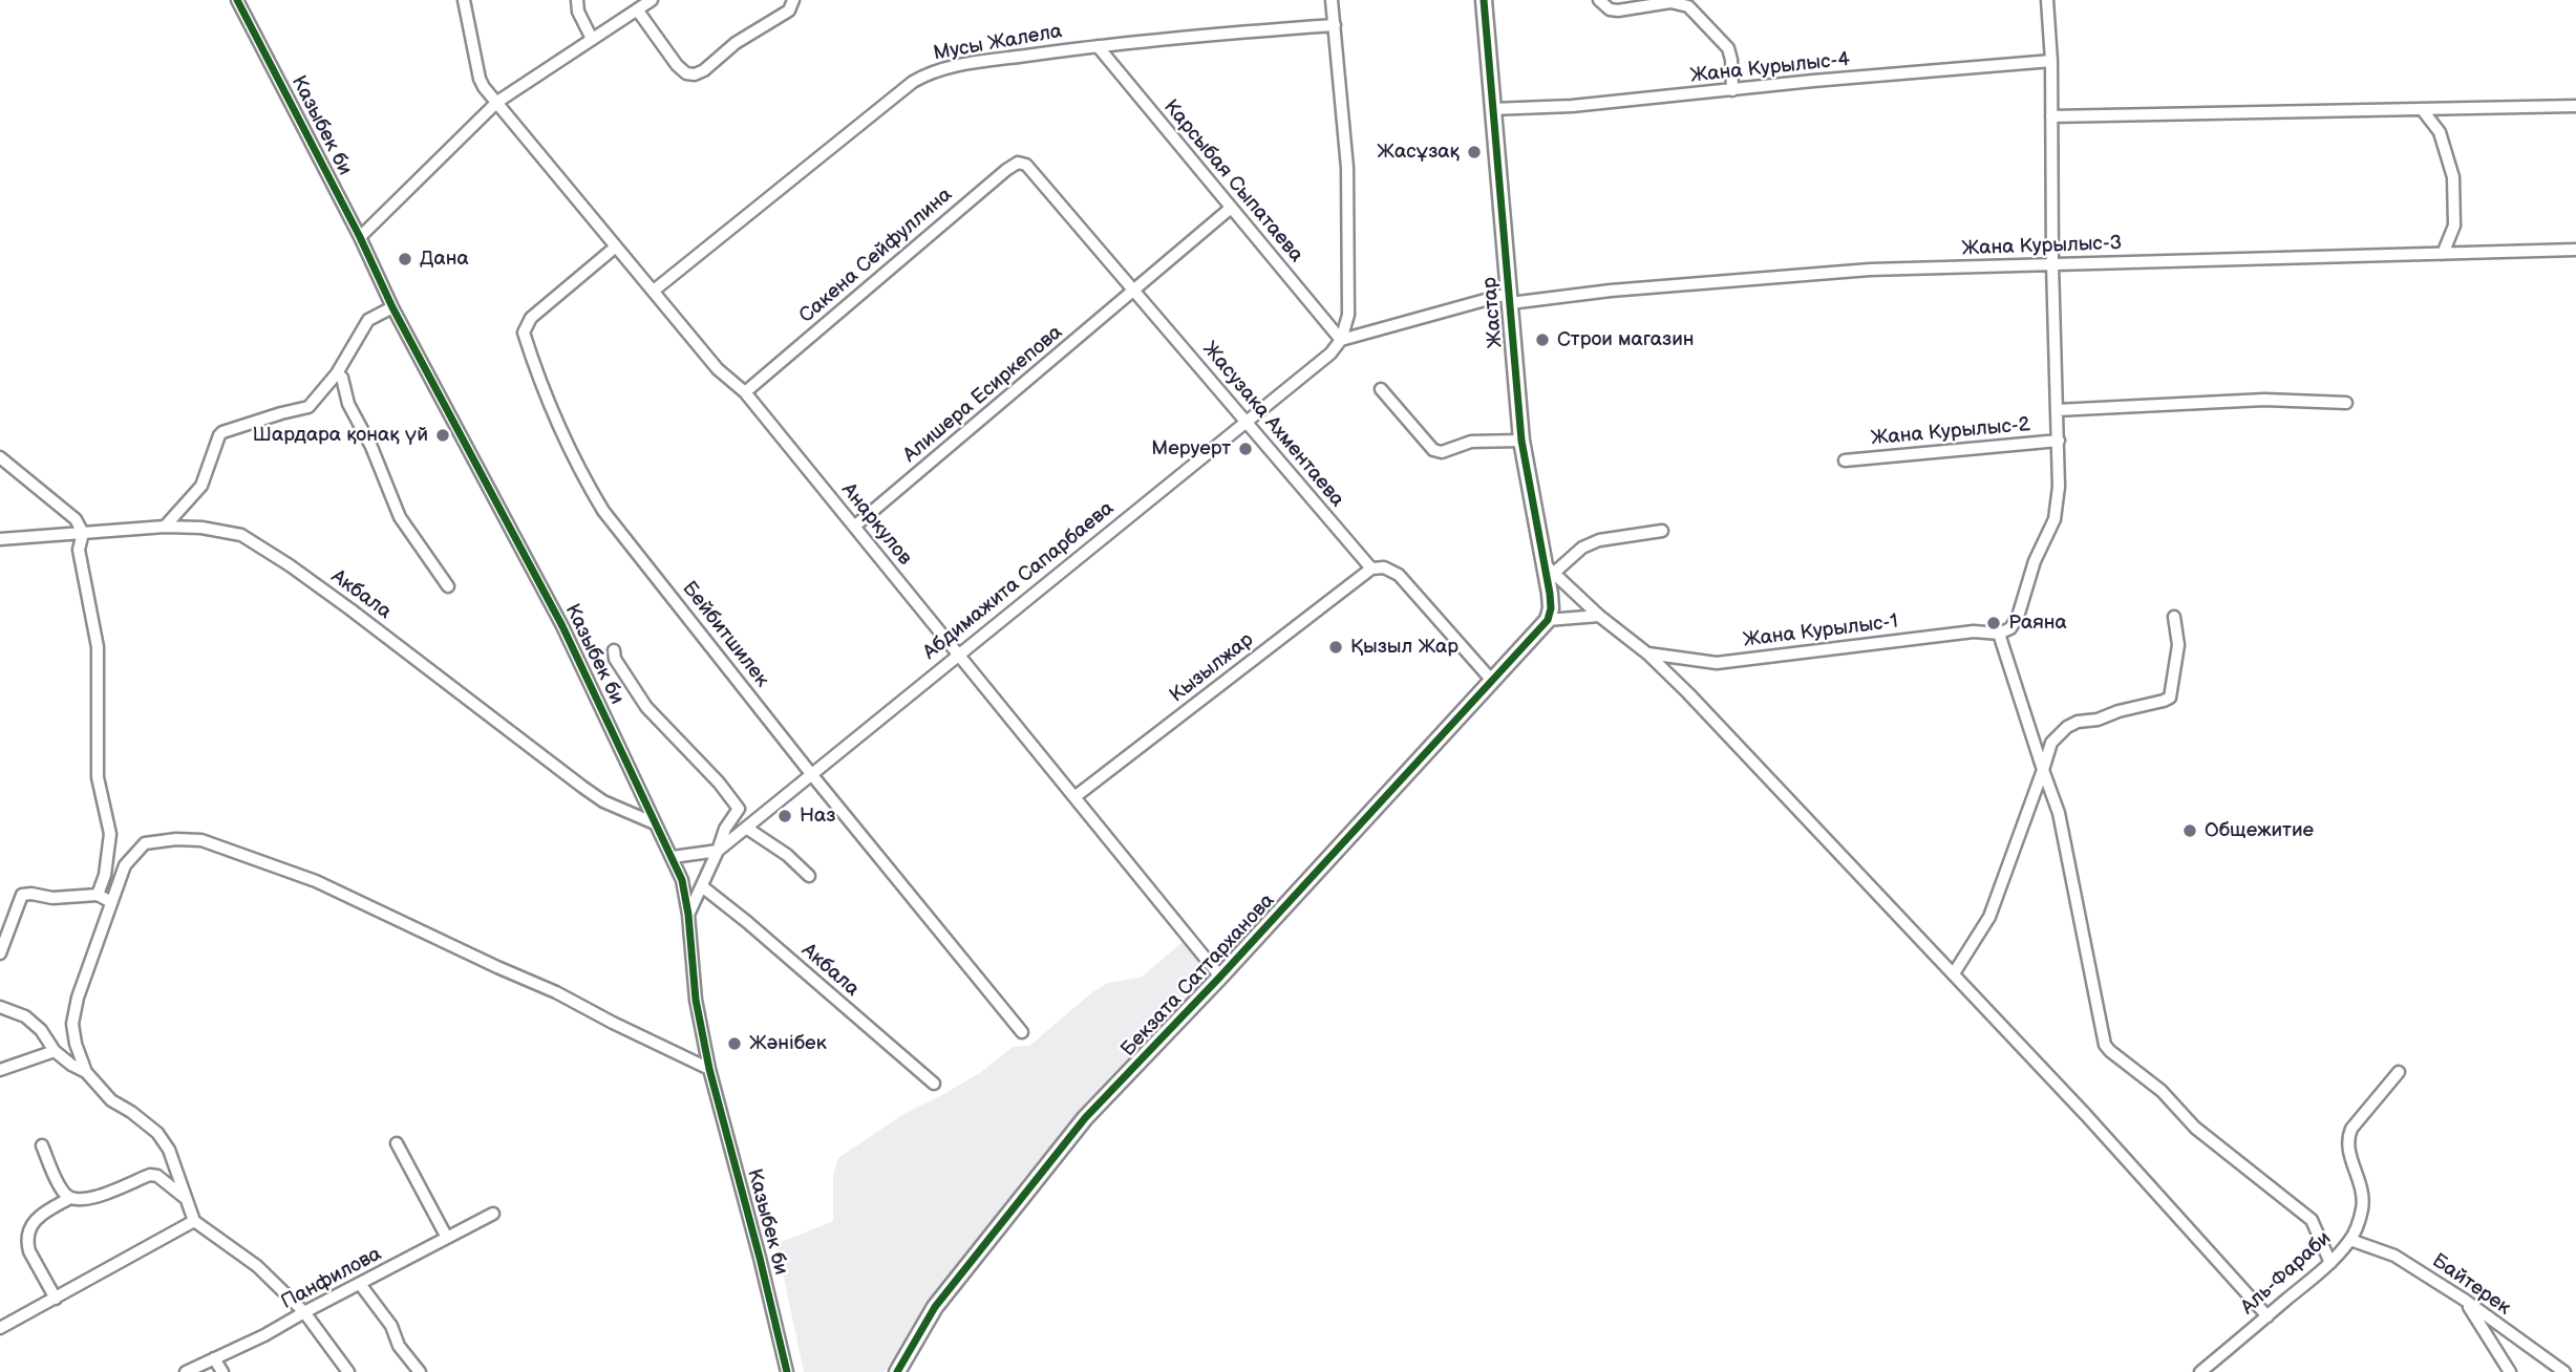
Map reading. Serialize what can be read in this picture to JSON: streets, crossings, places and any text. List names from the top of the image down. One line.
{"streets":{"street":["Мусы Жалела","Жана Курылыс-4","Казыбек би","Карсыбая Сыпатаева","Жана Курылыс-3","Сакена Сейфуллина","Жастар","Алишера Есиркепова","Жасузака Ахментаева","Жана Курылыс-2","Анаркулов","Абдимажита Сапарбаева","Акбала","Жана Курылыс-1","Бейбитшилек","Кызылжар","Бекзата Саттарханова","Аль-Фараби","Панфилова","Байтерек"]},"crossings":[["Мусы Жалела","Карсыбая Сыпатаева"],["Мусы Жалела","Анаркулов"],["Жана Курылыс-4","Жастар"],["Казыбек би","Акбала"],["Карсыбая Сыпатаева","Алишера Есиркепова"],["Карсыбая Сыпатаева","Абдимажита Сапарбаева"],["Жана Курылыс-3","Жастар"],["Жана Курылыс-3","Абдимажита Сапарбаева"],["Сакена Сейфуллина","Жасузака Ахментаева"],["Сакена Сейфуллина","Анаркулов"],["Жастар","Абдимажита Сапарбаева"],["Жастар","Бекзата Саттарханова"],["Алишера Есиркепова","Жасузака Ахментаева"],["Алишера Есиркепова","Анаркулов"],["Жасузака Ахментаева","Абдимажита Сапарбаева"],["Жасузака Ахментаева","Кызылжар"],["Анаркулов","Абдимажита Сапарбаева"],["Анаркулов","Бейбитшилек"],["Анаркулов","Кызылжар"],["Анаркулов","Бекзата Саттарханова"],["Абдимажита Сапарбаева","Бейбитшилек"],["Аль-Фараби","Байтерек"]],"places":["Жасұзақ","Дана","Строи магазин","Шардара қонақ үй","Меруерт","Раяна","Қызыл Жар","Наз","Общежитие","Жәнібек"]}
